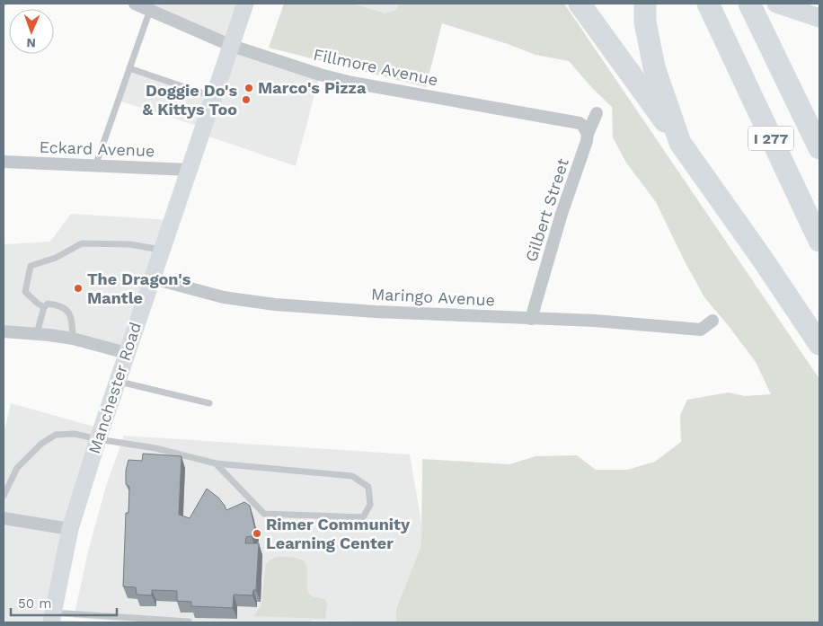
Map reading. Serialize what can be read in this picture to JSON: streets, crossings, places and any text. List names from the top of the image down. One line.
{"streets":{"highway":["I 277"],"main road":["Manchester Road"],"street":["Fillmore Avenue","Eckard Avenue","Gilbert Street","Maringo Avenue"]},"crossings":[["Fillmore Avenue","Gilbert Street"],["Fillmore Avenue","Manchester Road"],["Eckard Avenue","Manchester Road"],["Gilbert Street","Maringo Avenue"],["Maringo Avenue","Manchester Road"]],"places":["Marco's Pizza","Doggie Do's & Kittys Too","The Dragon's Mantle","Rimer Community Learning Center"],"scale_bar":"50 m","north":"bottom"}
